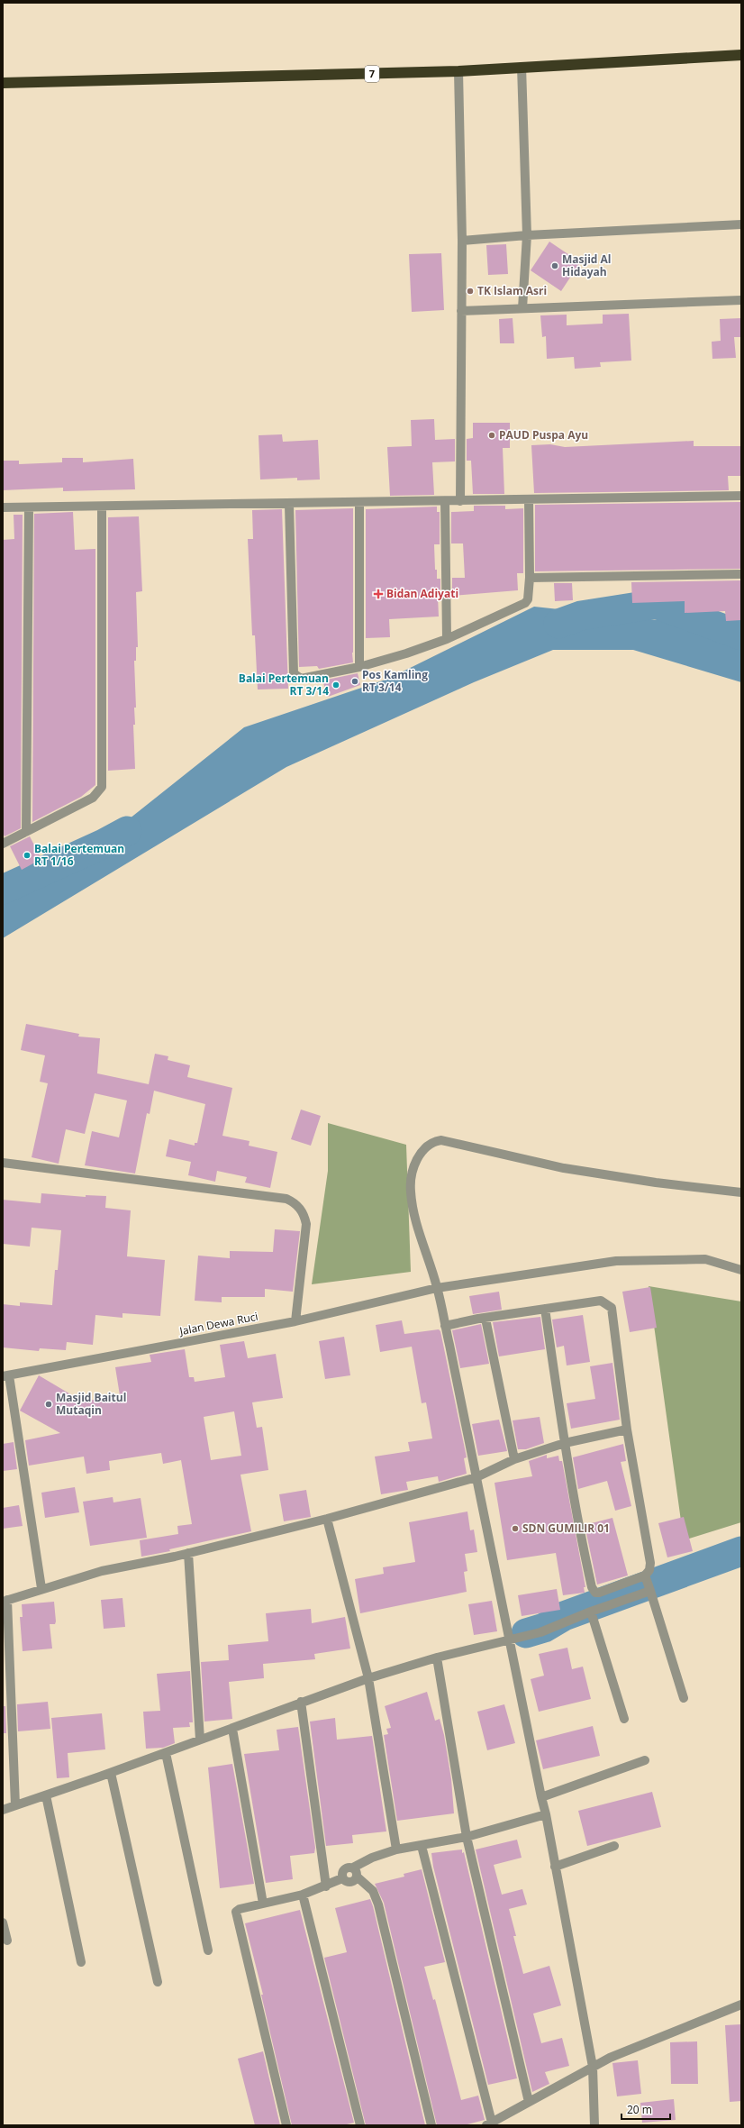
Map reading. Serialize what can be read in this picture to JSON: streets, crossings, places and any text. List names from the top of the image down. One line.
{"streets":{"highway":["7"],"street":["Jalan Dewa Ruci"]},"places":{"other":["Masjid Al Hidayah","TK Islam Asri","PAUD Puspa Ayu","Pos Kamling RT 3/14","Balai Pertemuan RT 3/14","Balai Pertemuan RT 1/16","Masjid Baitul Mutaqin","SDN GUMILIR 01"],"health":["Bidan Adiyati"]},"scale_bar":"20 m"}
